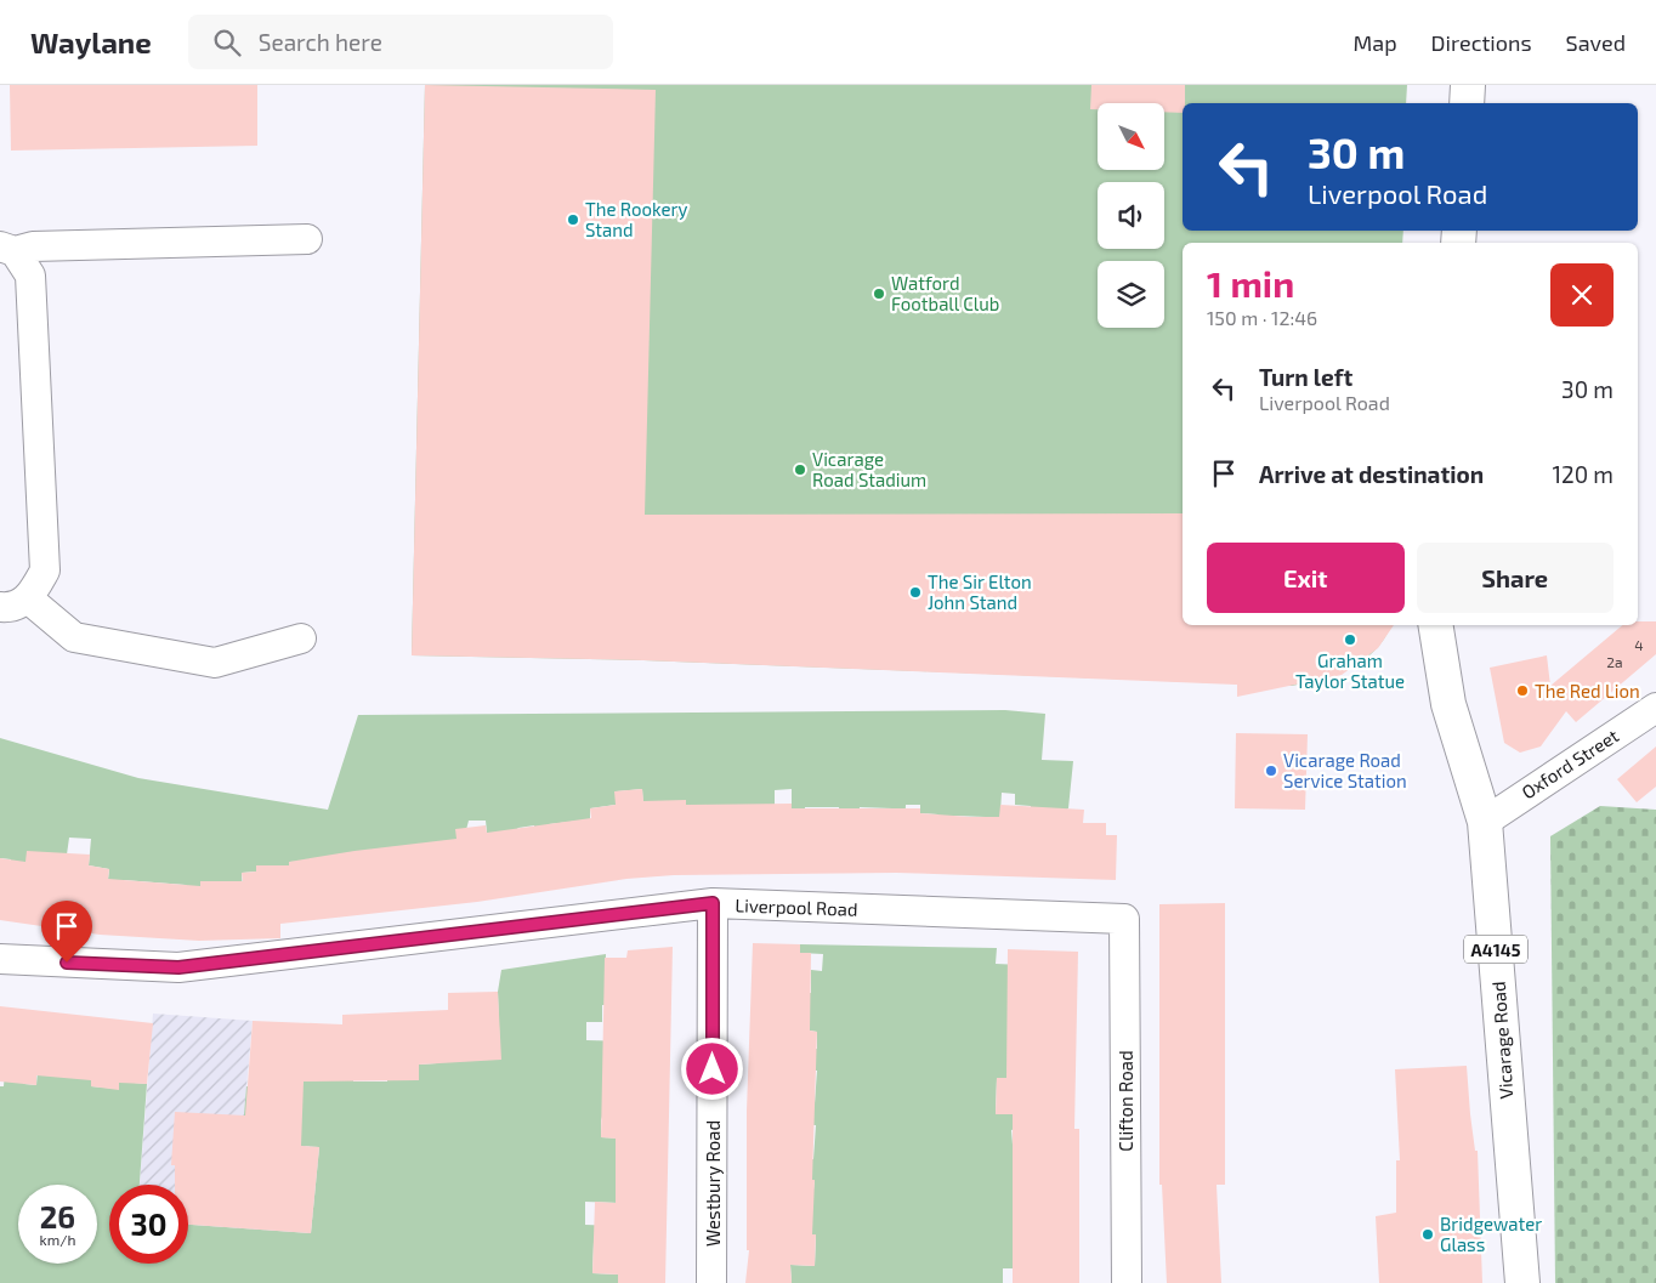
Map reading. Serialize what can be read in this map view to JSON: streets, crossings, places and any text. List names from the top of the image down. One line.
{"streets":{"main road":["A4145","Vicarage Road"],"street":["Oxford Street","Liverpool Road","Clifton Road","Westbury Road"]},"crossings":[["Oxford Street","Vicarage Road"],["Liverpool Road","Clifton Road"],["Liverpool Road","Westbury Road"]],"places":["The Rookery Stand","Watford Football Club","Vicarage Road Stadium","The Sir Elton John Stand","Graham Taylor Statue","The Red Lion","Vicarage Road Service Station","Bridgewater Glass"],"house_numbers":["4","2a"],"north":"bottom right","page":{"header":"Waylane","search":"Search here","nav":["Map","Directions","Saved"],"turn":["30 m","Liverpool Road"],"heading":["1 min","150 m · 12:46"],"list":[{"name":"Turn left","note":"Liverpool Road","value":"30 m"},{"name":"Arrive at destination","value":"120 m"}],"buttons":["Exit","Share"],"speed":"26 km/h","limit":"30"}}
